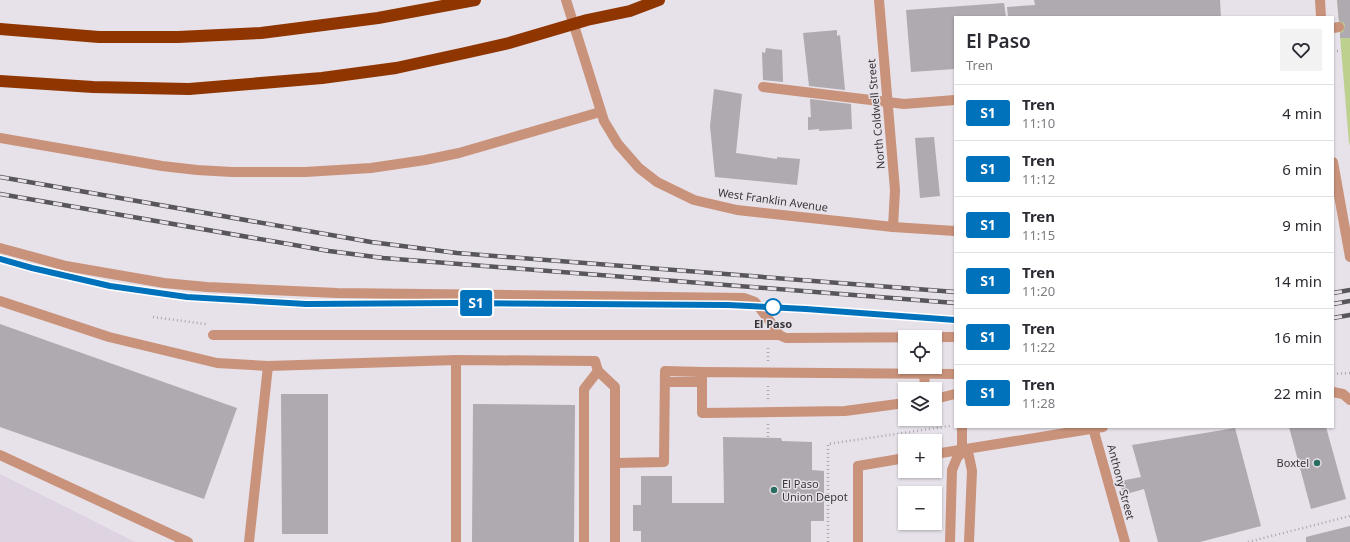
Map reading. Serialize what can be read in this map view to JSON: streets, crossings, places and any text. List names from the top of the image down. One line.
{"streets":{"street":["North Coldwell Street","West Franklin Avenue","Anthony Street"]},"crossings":[["North Coldwell Street","West Franklin Avenue"]],"places":["El Paso","Boxtel","El Paso Union Depot"],"page":{"on_map":"S1","heading":["El Paso","Tren"],"list":[{"mark":"S1","name":"Tren","note":"11:10","value":"4 min"},{"mark":"S1","name":"Tren","note":"11:12","value":"6 min"},{"mark":"S1","name":"Tren","note":"11:15","value":"9 min"},{"mark":"S1","name":"Tren","note":"11:20","value":"14 min"},{"mark":"S1","name":"Tren","note":"11:22","value":"16 min"},{"mark":"S1","name":"Tren","note":"11:28","value":"22 min"}],"map_buttons":["+","−"]}}
